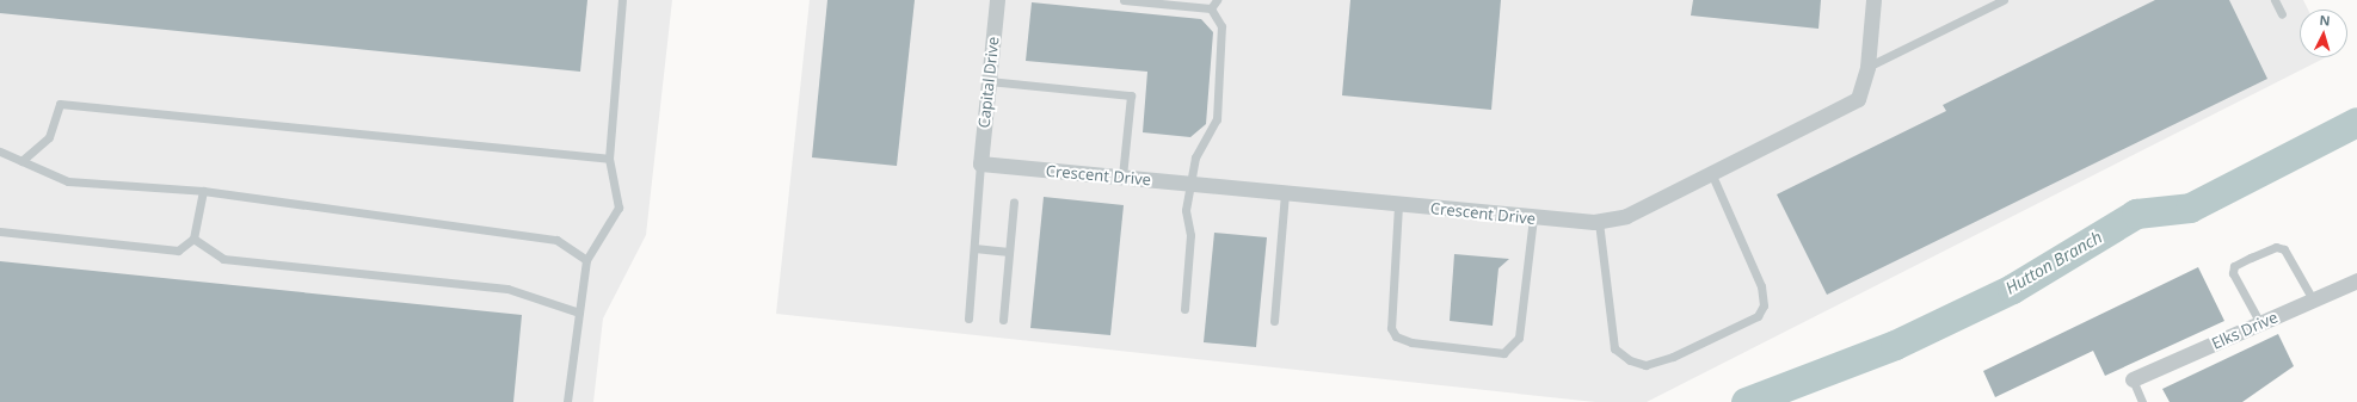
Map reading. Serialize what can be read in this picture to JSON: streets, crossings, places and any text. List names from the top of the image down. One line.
{"streets":{"street":["Capital Drive","Crescent Drive","Elks Drive"]},"crossings":[["Capital Drive","Crescent Drive"]],"water":["Hutton Branch"],"north":"top"}
